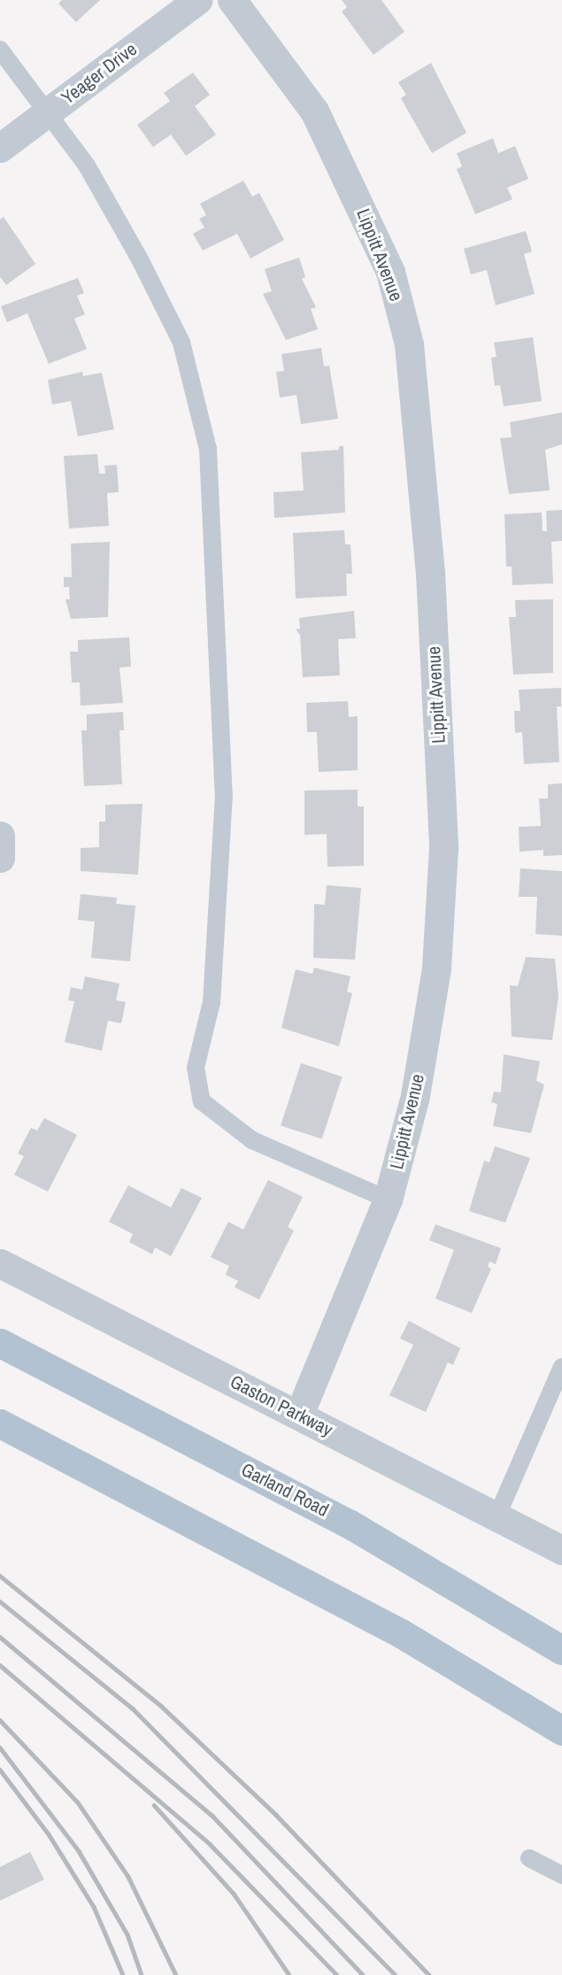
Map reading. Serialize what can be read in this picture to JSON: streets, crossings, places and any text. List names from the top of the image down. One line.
{"streets":{"main road":["Garland Road"],"street":["Yeager Drive","Lippitt Avenue","Gaston Parkway"]},"crossings":[["Lippitt Avenue","Gaston Parkway"]]}
